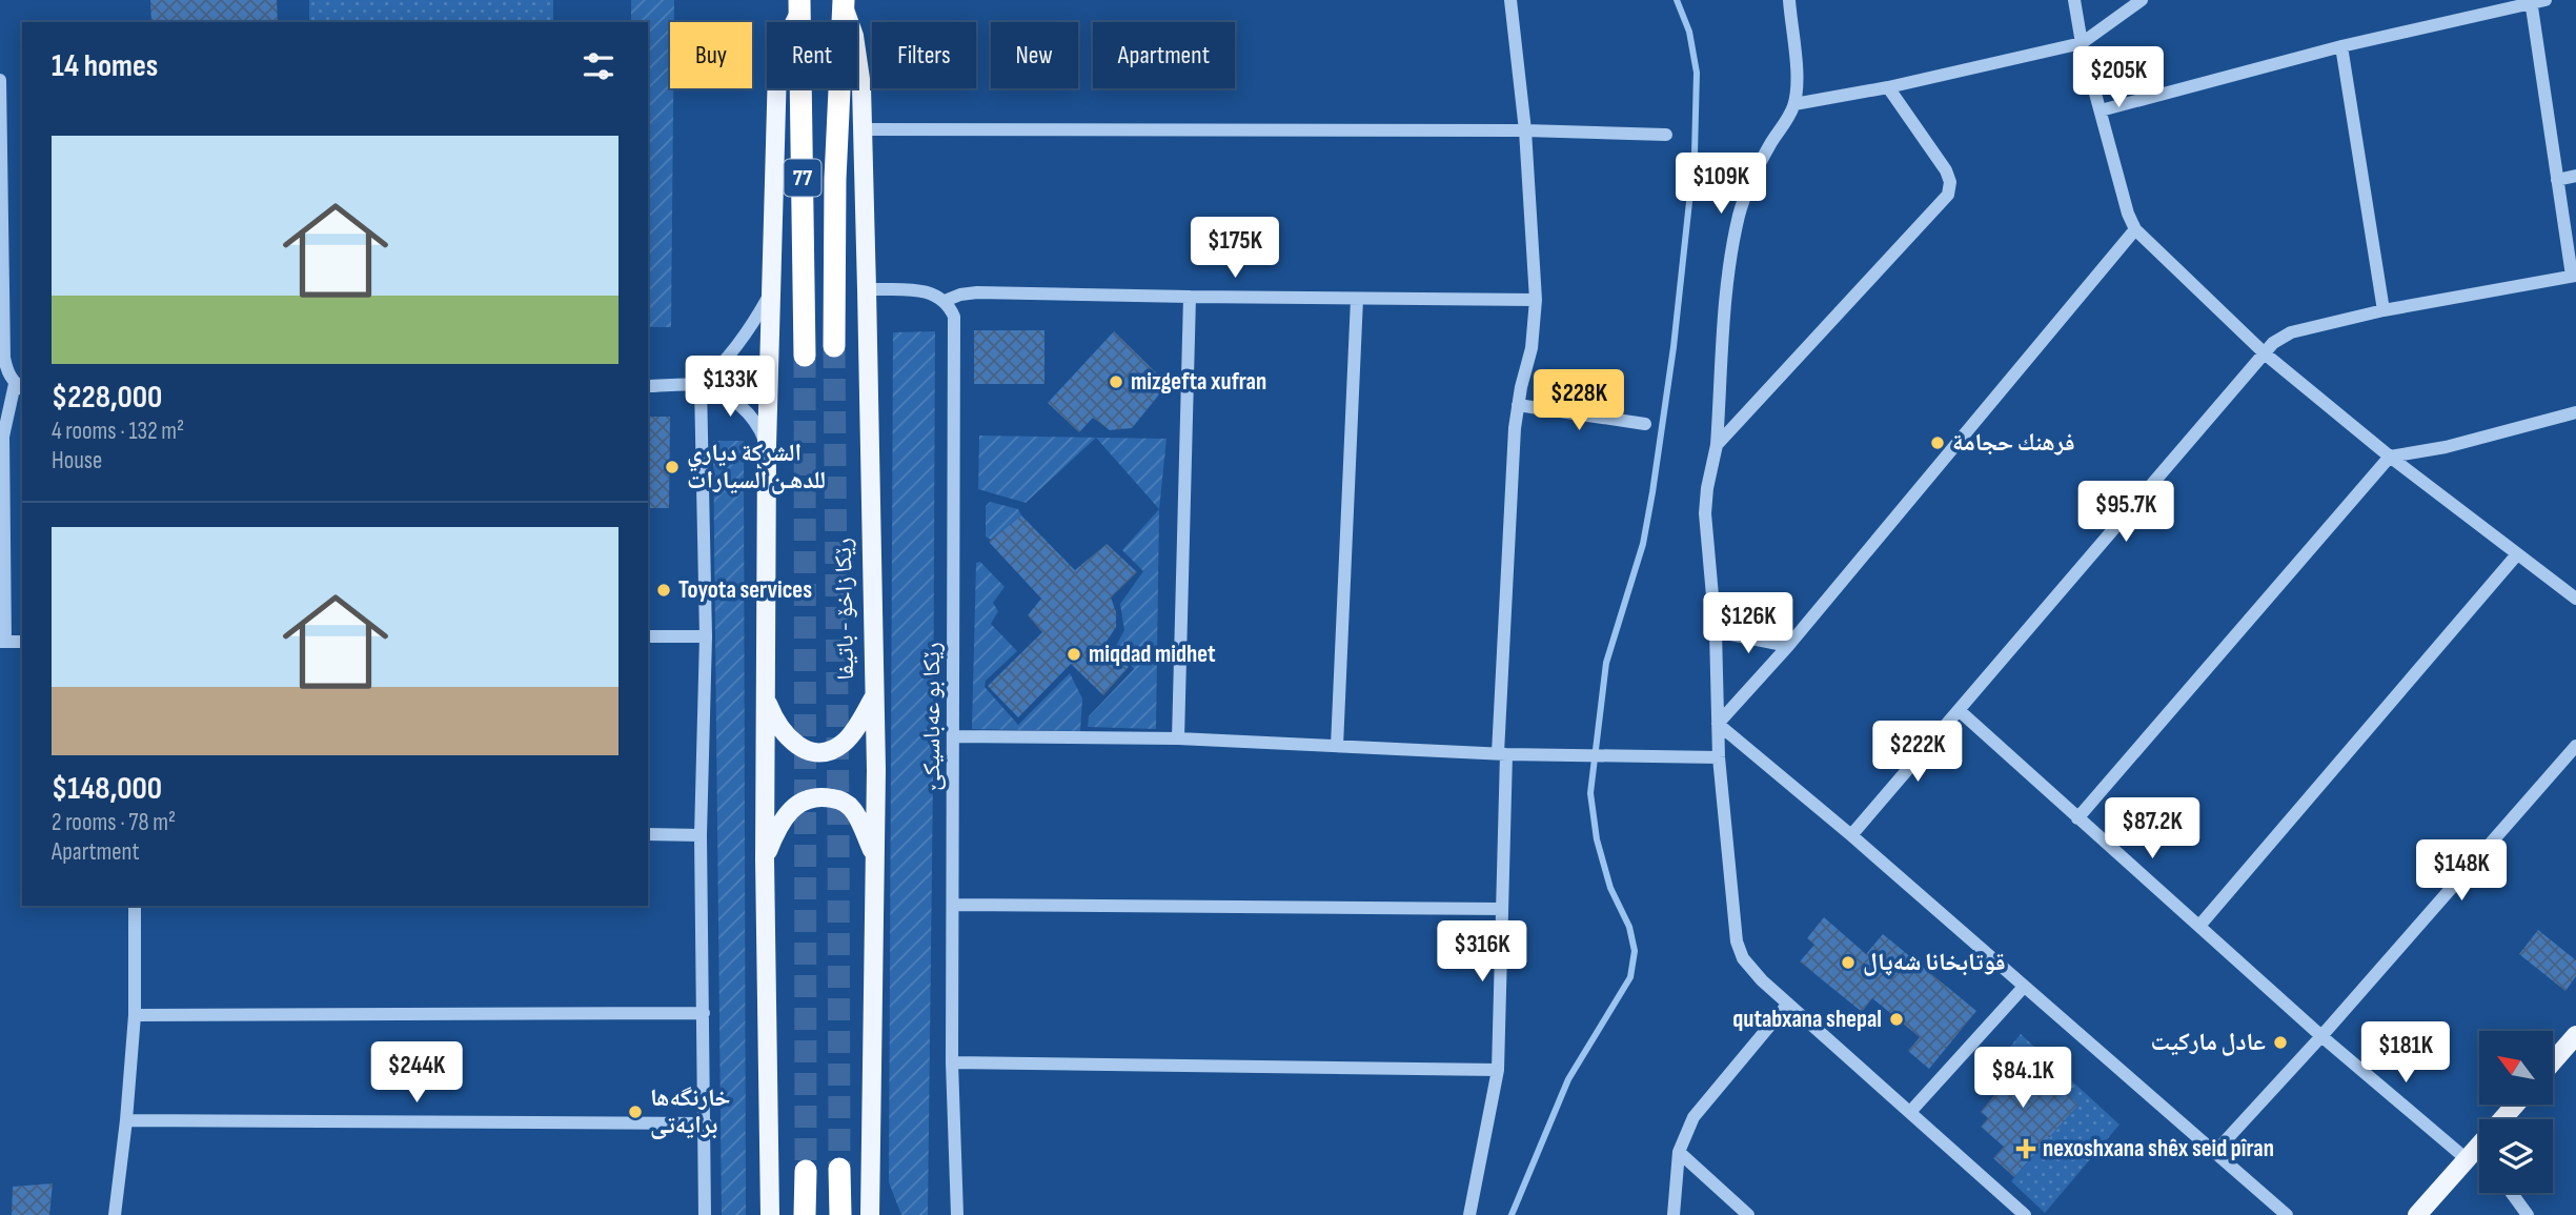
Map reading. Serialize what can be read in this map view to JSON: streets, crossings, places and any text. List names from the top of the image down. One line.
{"streets":{"highway":["77","رێکا زاخۆ - باتیفا"],"street":["رێكا بو عه‌باسيكێ"]},"places":{"other":["mizgefta xufran","فرهنك حجامة","الشركة دياري للدهـن السيارات","Toyota services","miqdad midhet","قوتابخانا شەپال","qutabxana shepal","عادل ماركيت","خارنگه‌ها برايه‌تى"],"health":["nexoshxana shêx seid pîran"]},"north":"top left","page":{"chip":["Buy","Rent","Filters","New","Apartment"],"heading":"14 homes","price":["$205K","$109K","$175K","$133K","$228K","$95.7K","$126K","$222K","$87.2K","$148K","$316K","$181K","$244K","$84.1K"],"list":[{"name":"$228,000","note":"4 rooms · 132 m² · House"},{"name":"$148,000","note":"2 rooms · 78 m² · Apartment"}]}}
